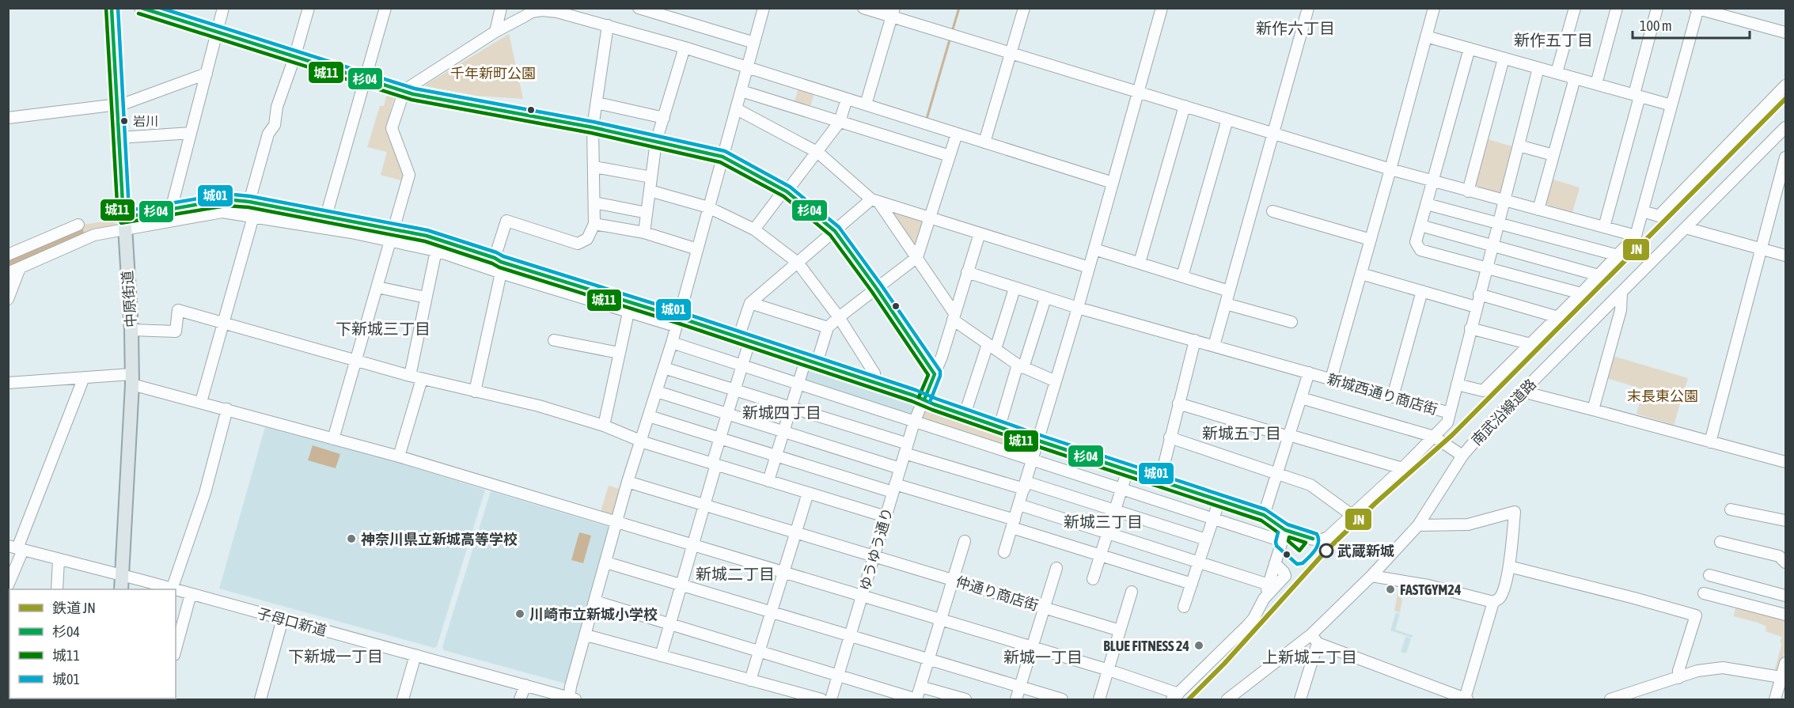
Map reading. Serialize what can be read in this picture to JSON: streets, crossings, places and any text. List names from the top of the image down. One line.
{"streets":{"main road":["中原街道"],"street":["新城西通り商店街","南武沿線道路","ゆうゆう通り","仲通り商店街","子母口新道"]},"crossings":[["中原街道","子母口新道"],["新城西通り商店街","ゆうゆう通り"],["ゆうゆう通り","仲通り商店街"]],"districts":["新作六丁目","新作五丁目","下新城三丁目","新城四丁目","新城五丁目","新城三丁目","新城二丁目","下新城一丁目","新城一丁目","上新城二丁目"],"parks":["千年新町公園","末長東公園"],"places":["岩川","神奈川県立新城高等学校","武蔵新城","FASTGYM24","川崎市立新城小学校","BLUE FITNESS 24"],"lines":["transit line 杉04","transit line 城11","transit line 城01","rail line JN"],"legend":["鉄道 JN","杉04","城11","城01"],"scale_bar":"100 m"}
